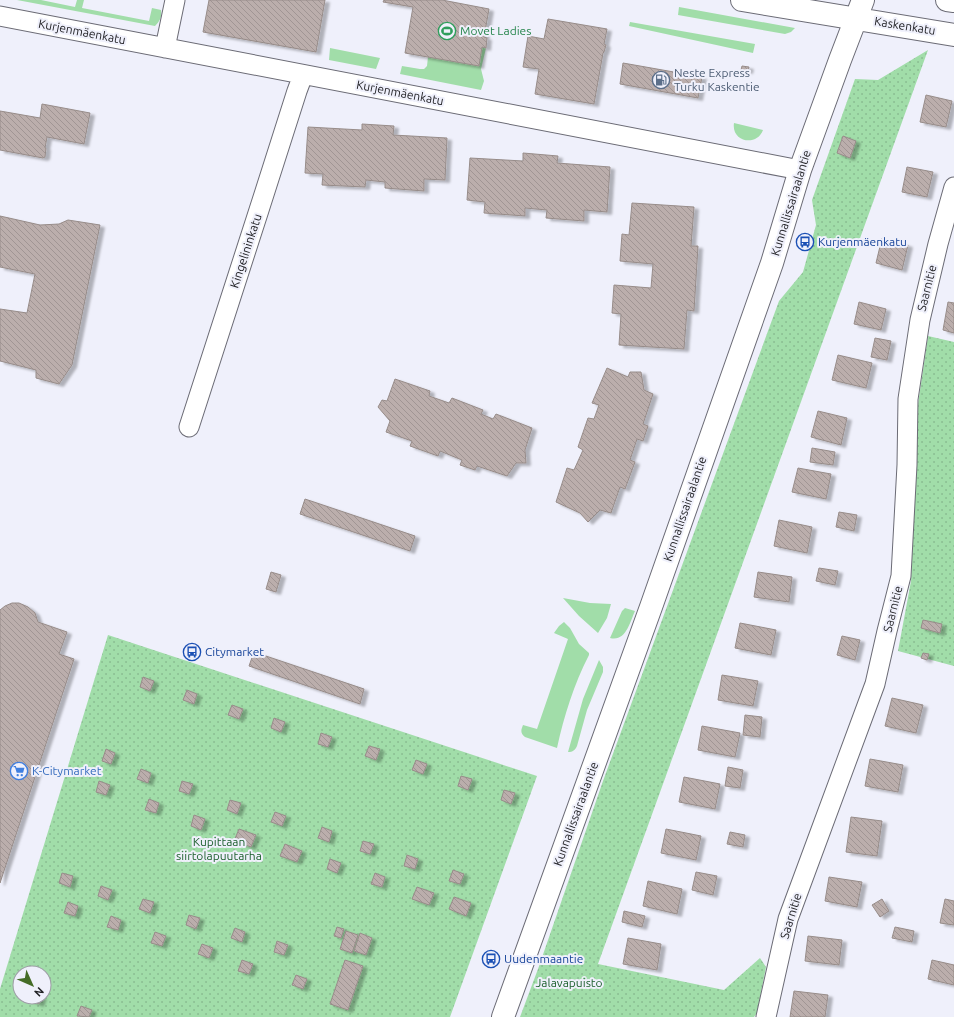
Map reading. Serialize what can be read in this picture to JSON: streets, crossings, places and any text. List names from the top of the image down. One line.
{"streets":{"street":["Kaskenkatu","Kurjenmäenkatu","Kunnallissairaalantie","Kingelininkatu","Saarnitie"]},"crossings":[["Kaskenkatu","Kunnallissairaalantie"],["Kurjenmäenkatu","Kunnallissairaalantie"],["Kurjenmäenkatu","Kingelininkatu"]],"parks":["Kupittaan siirtolapuutarha","Jalavapuisto"],"places":{"sports":["Movet Ladies"],"fuel station":["Neste Express Turku Kaskentie"],"bus stop":["Kurjenmäenkatu","Citymarket","Uudenmaantie"],"supermarket":["K-Citymarket"]},"north":"bottom right"}
